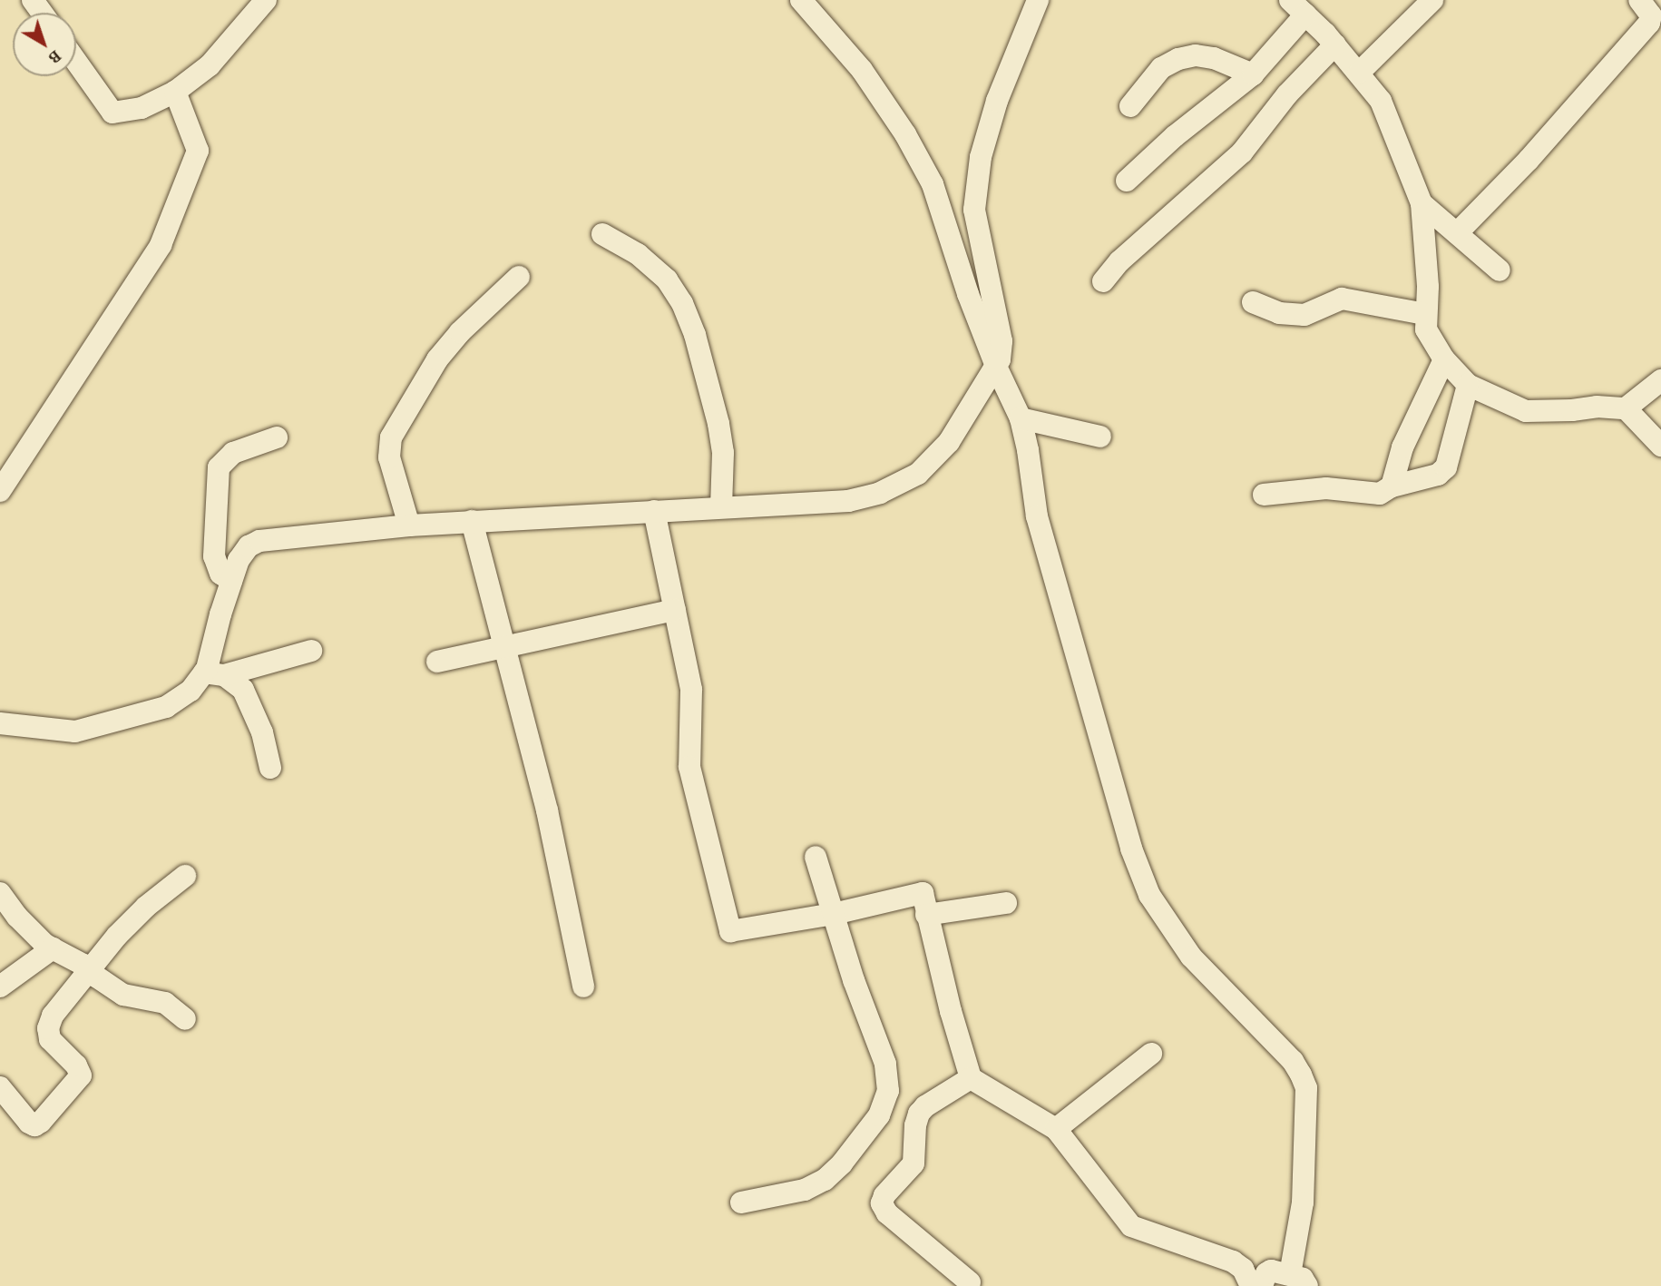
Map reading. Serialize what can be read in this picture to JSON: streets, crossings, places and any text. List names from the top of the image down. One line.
{"north":"bottom right"}
